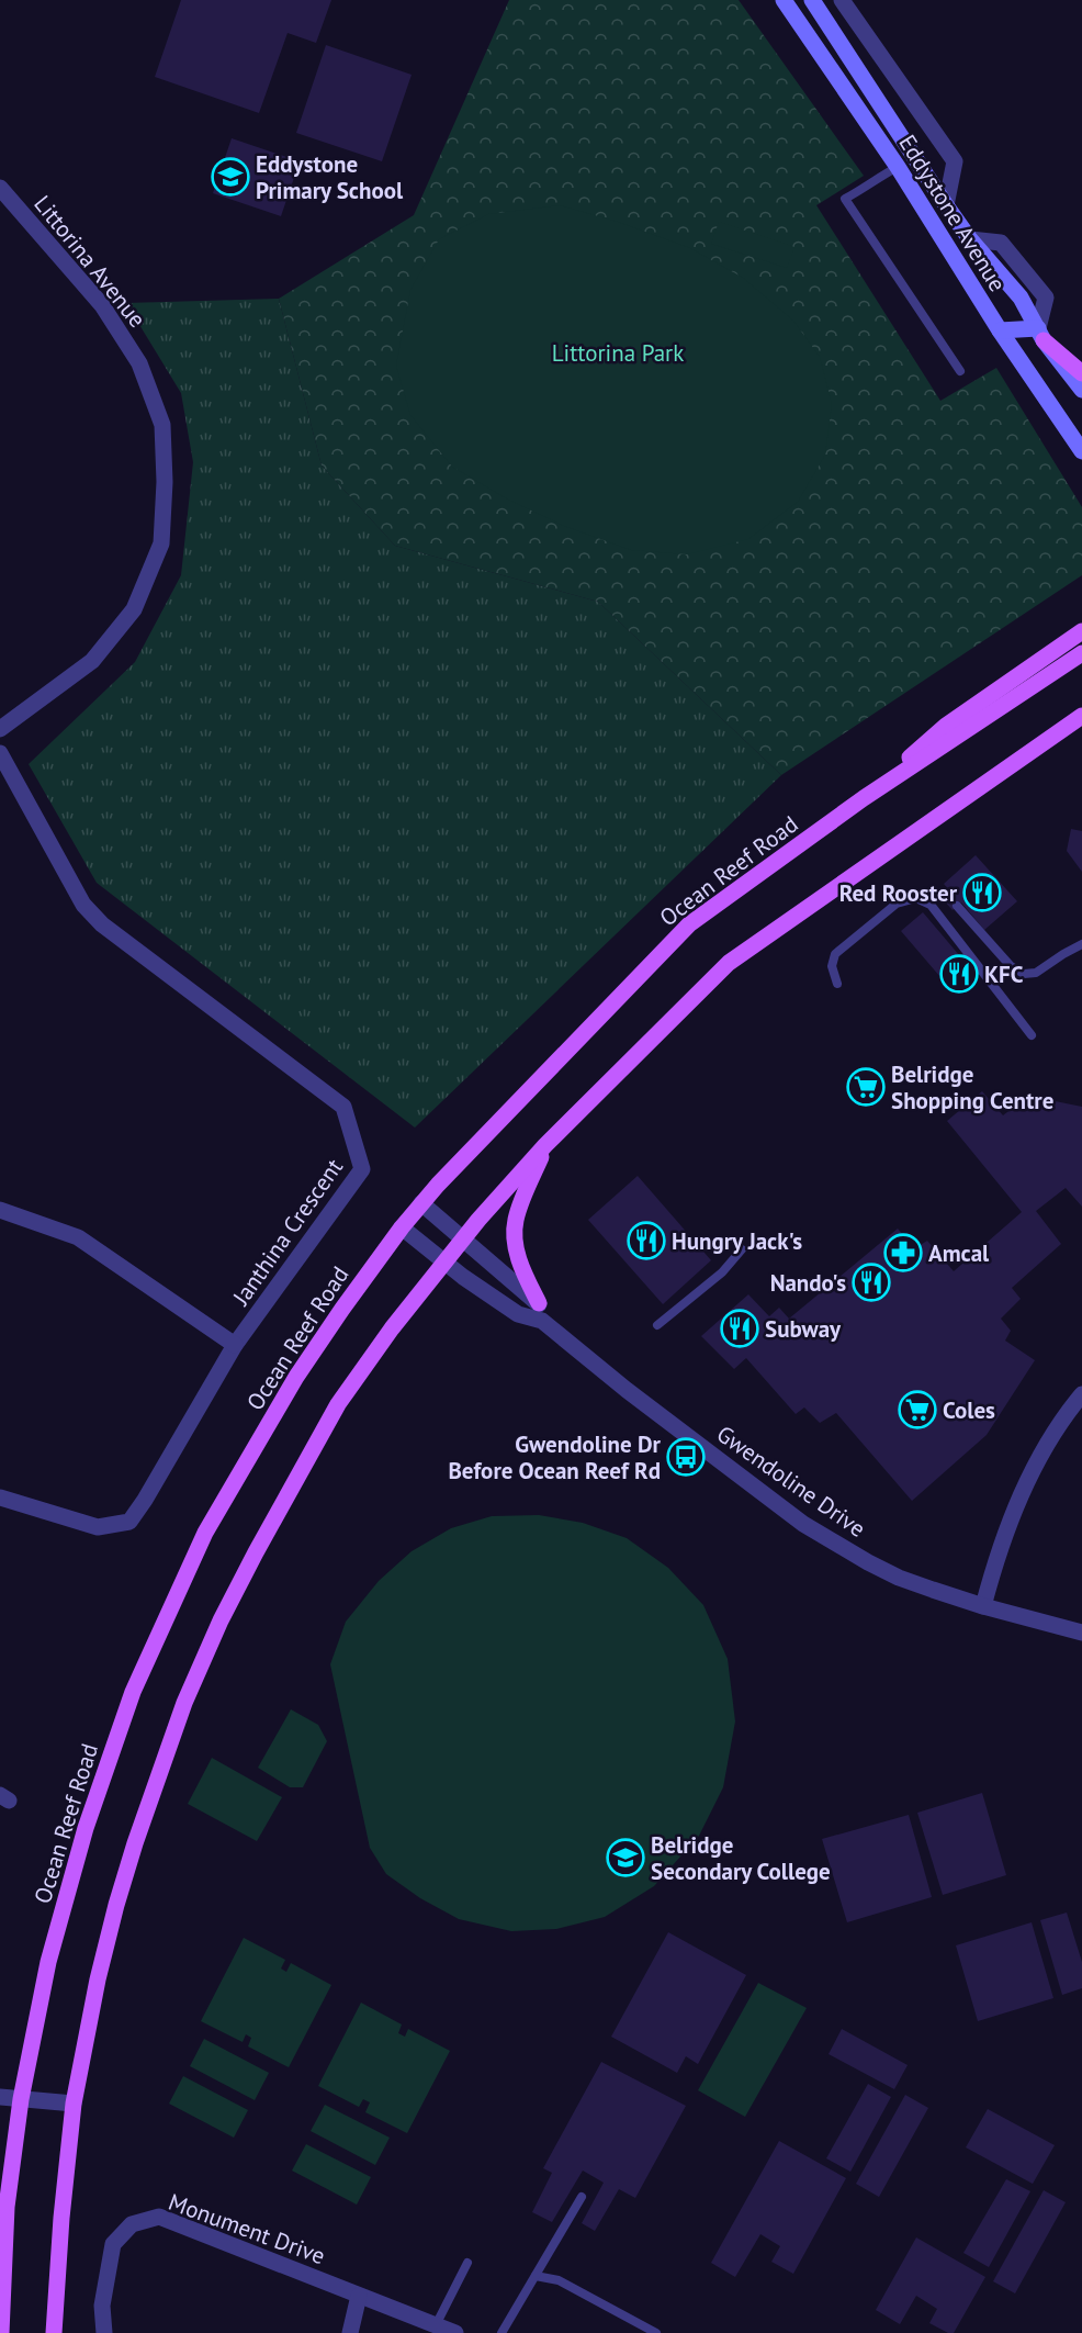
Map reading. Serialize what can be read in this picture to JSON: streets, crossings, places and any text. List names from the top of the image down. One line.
{"streets":{"main road":["Eddystone Avenue","Ocean Reef Road"],"street":["Littorina Avenue","Janthina Crescent","Gwendoline Drive","Monument Drive"]},"crossings":[["Ocean Reef Road","Gwendoline Drive"]],"parks":["Littorina Park"],"places":{"school or university":["Eddystone Primary School","Belridge Secondary College"],"restaurant":["Red Rooster","KFC","Hungry Jack's","Nando's","Subway"],"supermarket":["Belridge Shopping Centre","Coles"],"pharmacy":["Amcal"],"bus stop":["Gwendoline Dr Before Ocean Reef Rd"]}}
